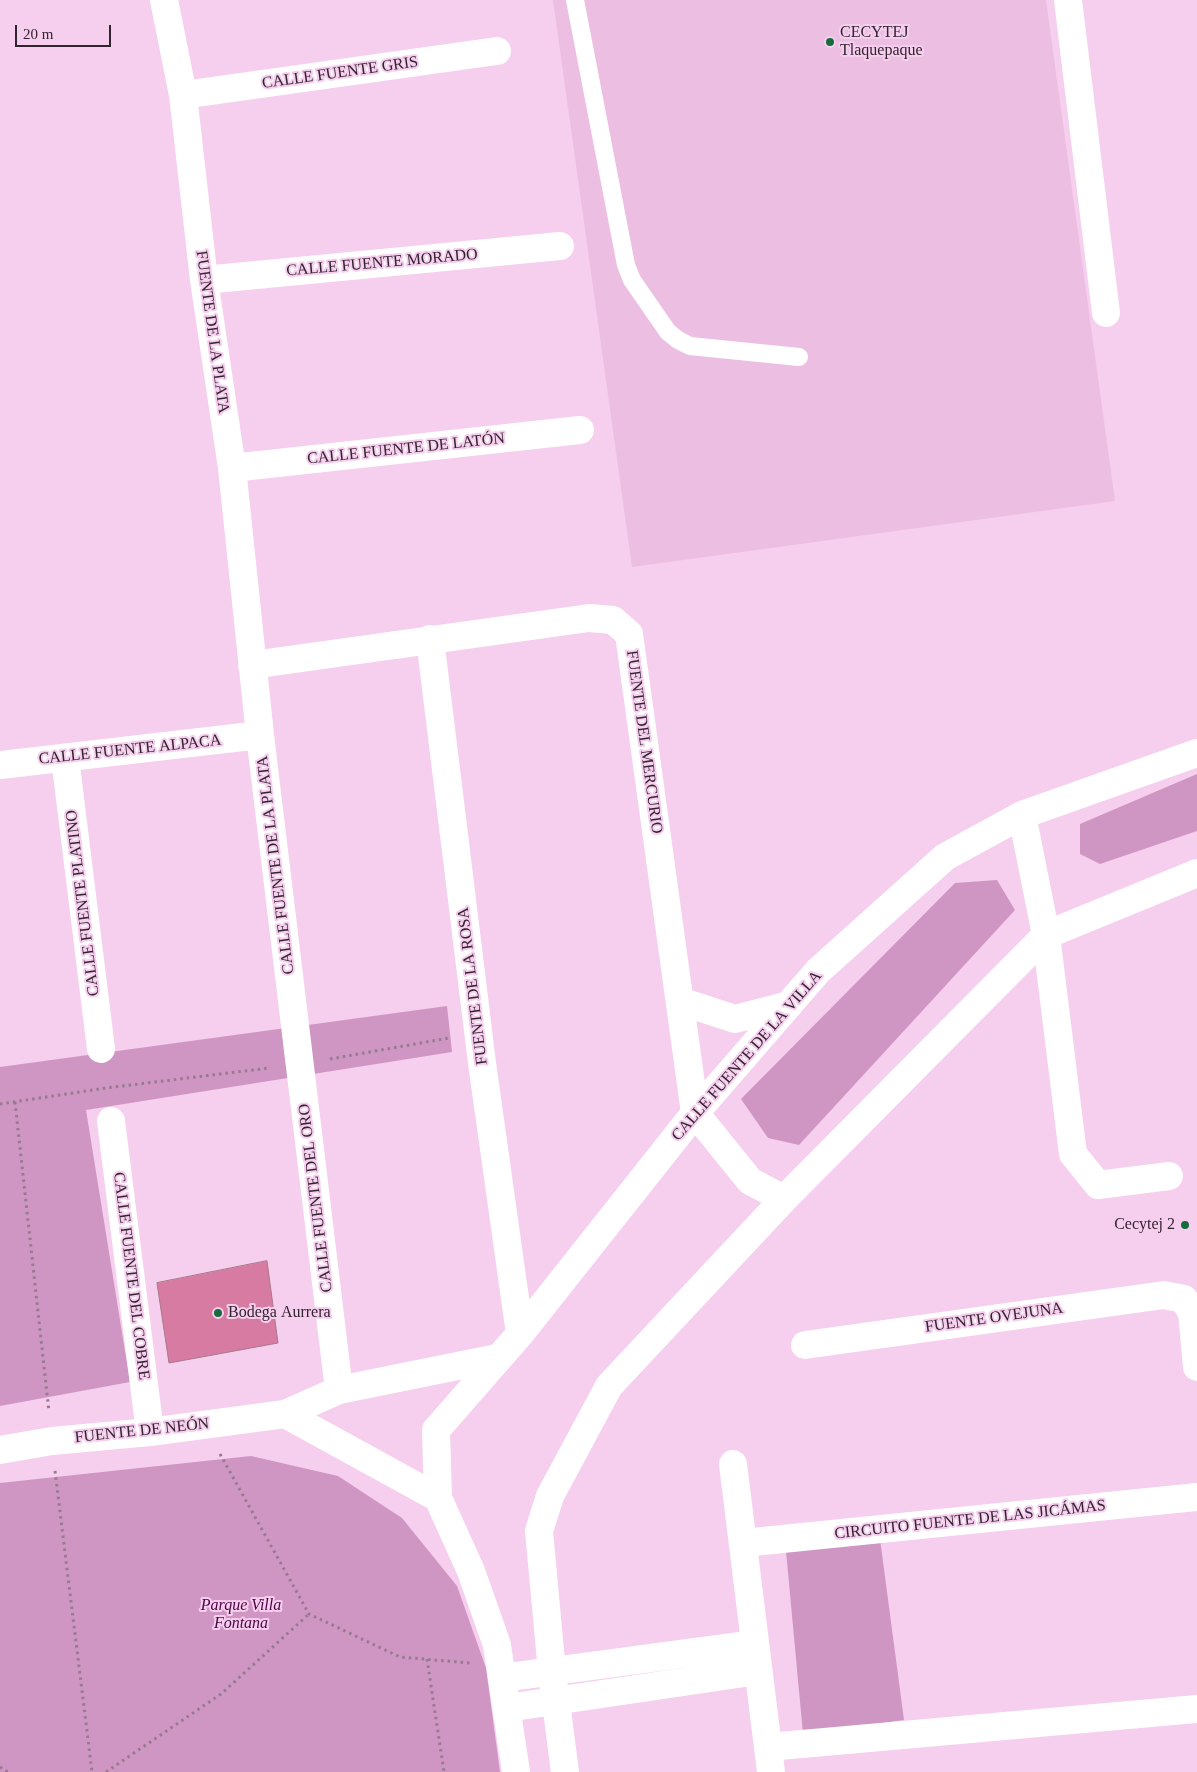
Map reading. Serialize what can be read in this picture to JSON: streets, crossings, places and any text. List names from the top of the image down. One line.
{"streets":{"street":["CALLE FUENTE GRIS","CALLE FUENTE MORADO","FUENTE DE LA PLATA","CALLE FUENTE DE LATÓN","FUENTE DEL MERCURIO","CALLE FUENTE ALPACA","CALLE FUENTE DE LA PLATA","CALLE FUENTE PLATINO","FUENTE DE LA ROSA","CALLE FUENTE DE LA VILLA","CALLE FUENTE DEL ORO","CALLE FUENTE DEL COBRE","FUENTE OVEJUNA","FUENTE DE NEÓN","CIRCUITO FUENTE DE LAS JICÁMAS"]},"crossings":[["CALLE FUENTE GRIS","FUENTE DE LA PLATA"],["CALLE FUENTE MORADO","FUENTE DE LA PLATA"],["FUENTE DE LA PLATA","CALLE FUENTE DE LATÓN"],["FUENTE DE LA PLATA","FUENTE DEL MERCURIO"],["FUENTE DE LA PLATA","CALLE FUENTE DE LA PLATA"],["FUENTE DEL MERCURIO","CALLE FUENTE DE LA PLATA"],["FUENTE DEL MERCURIO","FUENTE DE LA ROSA"],["FUENTE DEL MERCURIO","CALLE FUENTE DE LA VILLA"],["CALLE FUENTE ALPACA","CALLE FUENTE DE LA PLATA"],["CALLE FUENTE ALPACA","CALLE FUENTE PLATINO"],["CALLE FUENTE DE LA PLATA","CALLE FUENTE DEL ORO"],["FUENTE DE LA ROSA","CALLE FUENTE DE LA VILLA"],["CALLE FUENTE DE LA VILLA","FUENTE DE NEÓN"],["CALLE FUENTE DEL ORO","FUENTE DE NEÓN"],["CALLE FUENTE DEL COBRE","FUENTE DE NEÓN"]],"parks":["Parque Villa Fontana"],"places":["CECYTEJ Tlaquepaque","Cecytej 2","Bodega Aurrera"],"scale_bar":"20 m"}
